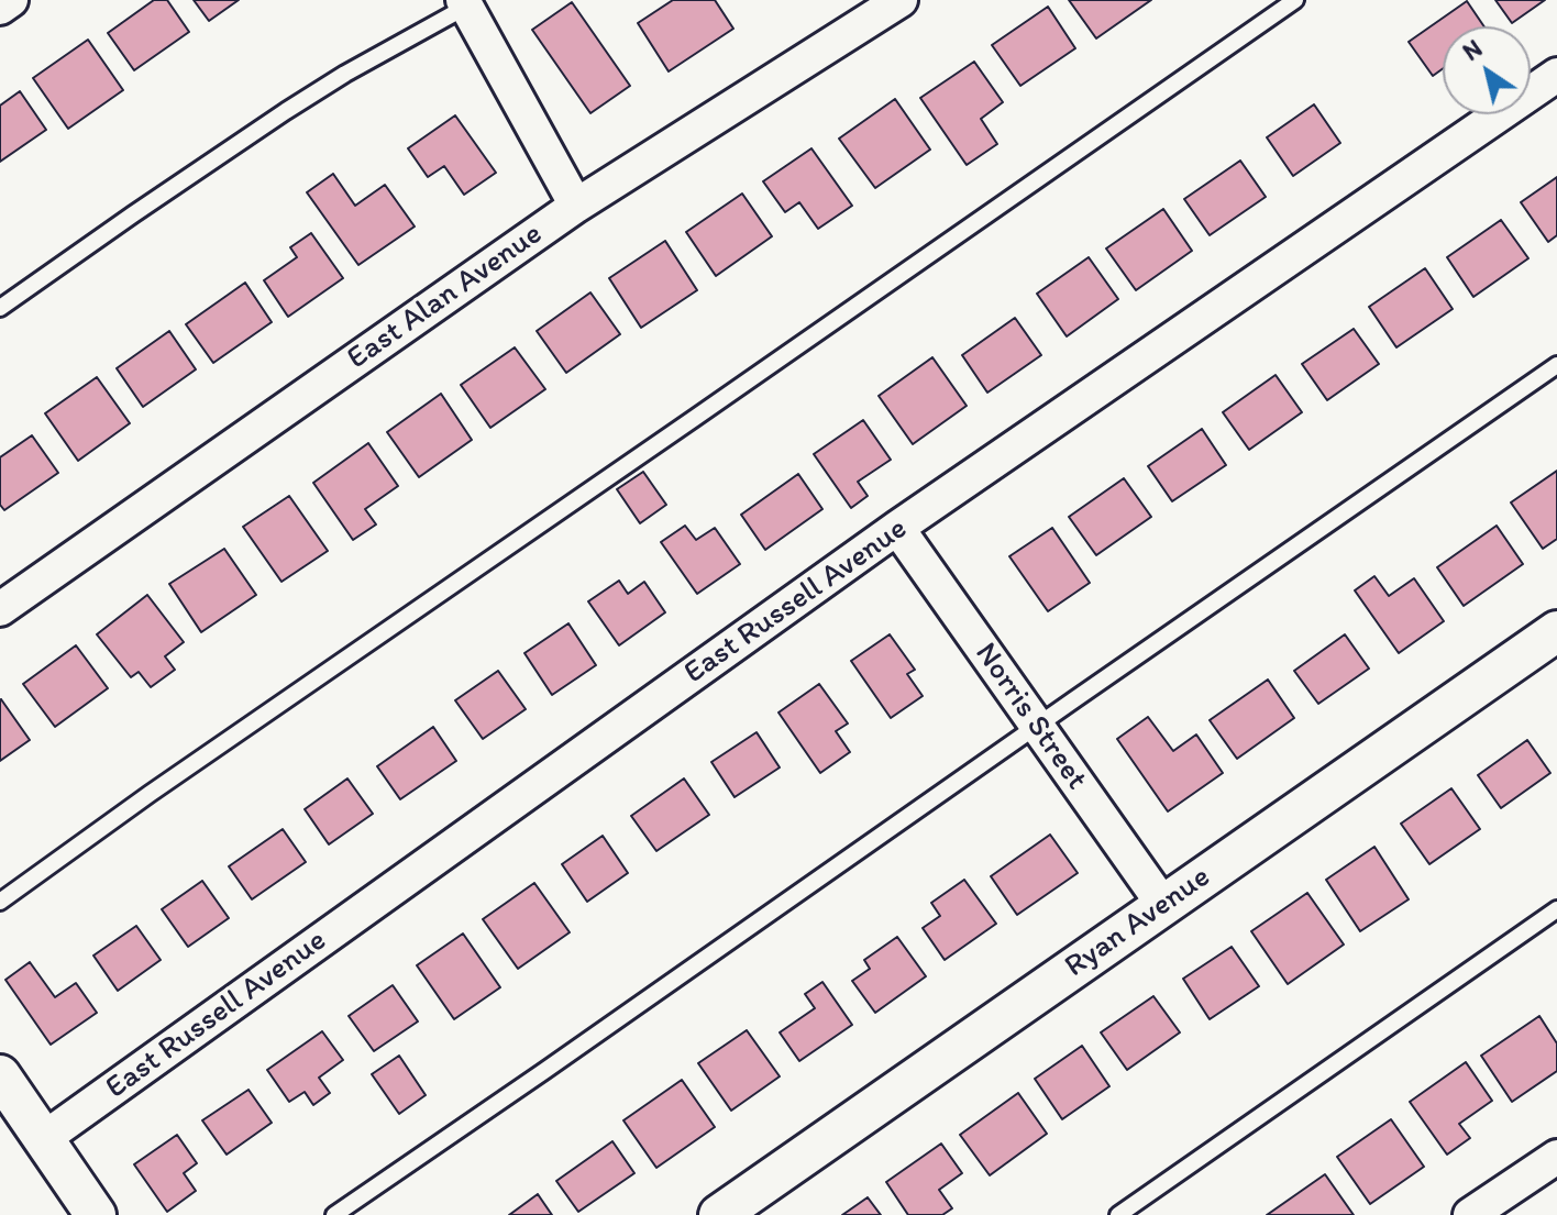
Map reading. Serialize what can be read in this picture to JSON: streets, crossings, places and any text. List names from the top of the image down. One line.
{"streets":{"street":["East Alan Avenue","East Russell Avenue","Norris Street","Ryan Avenue"]},"crossings":[["East Russell Avenue","Norris Street"],["Norris Street","Ryan Avenue"]],"north":"top left"}
